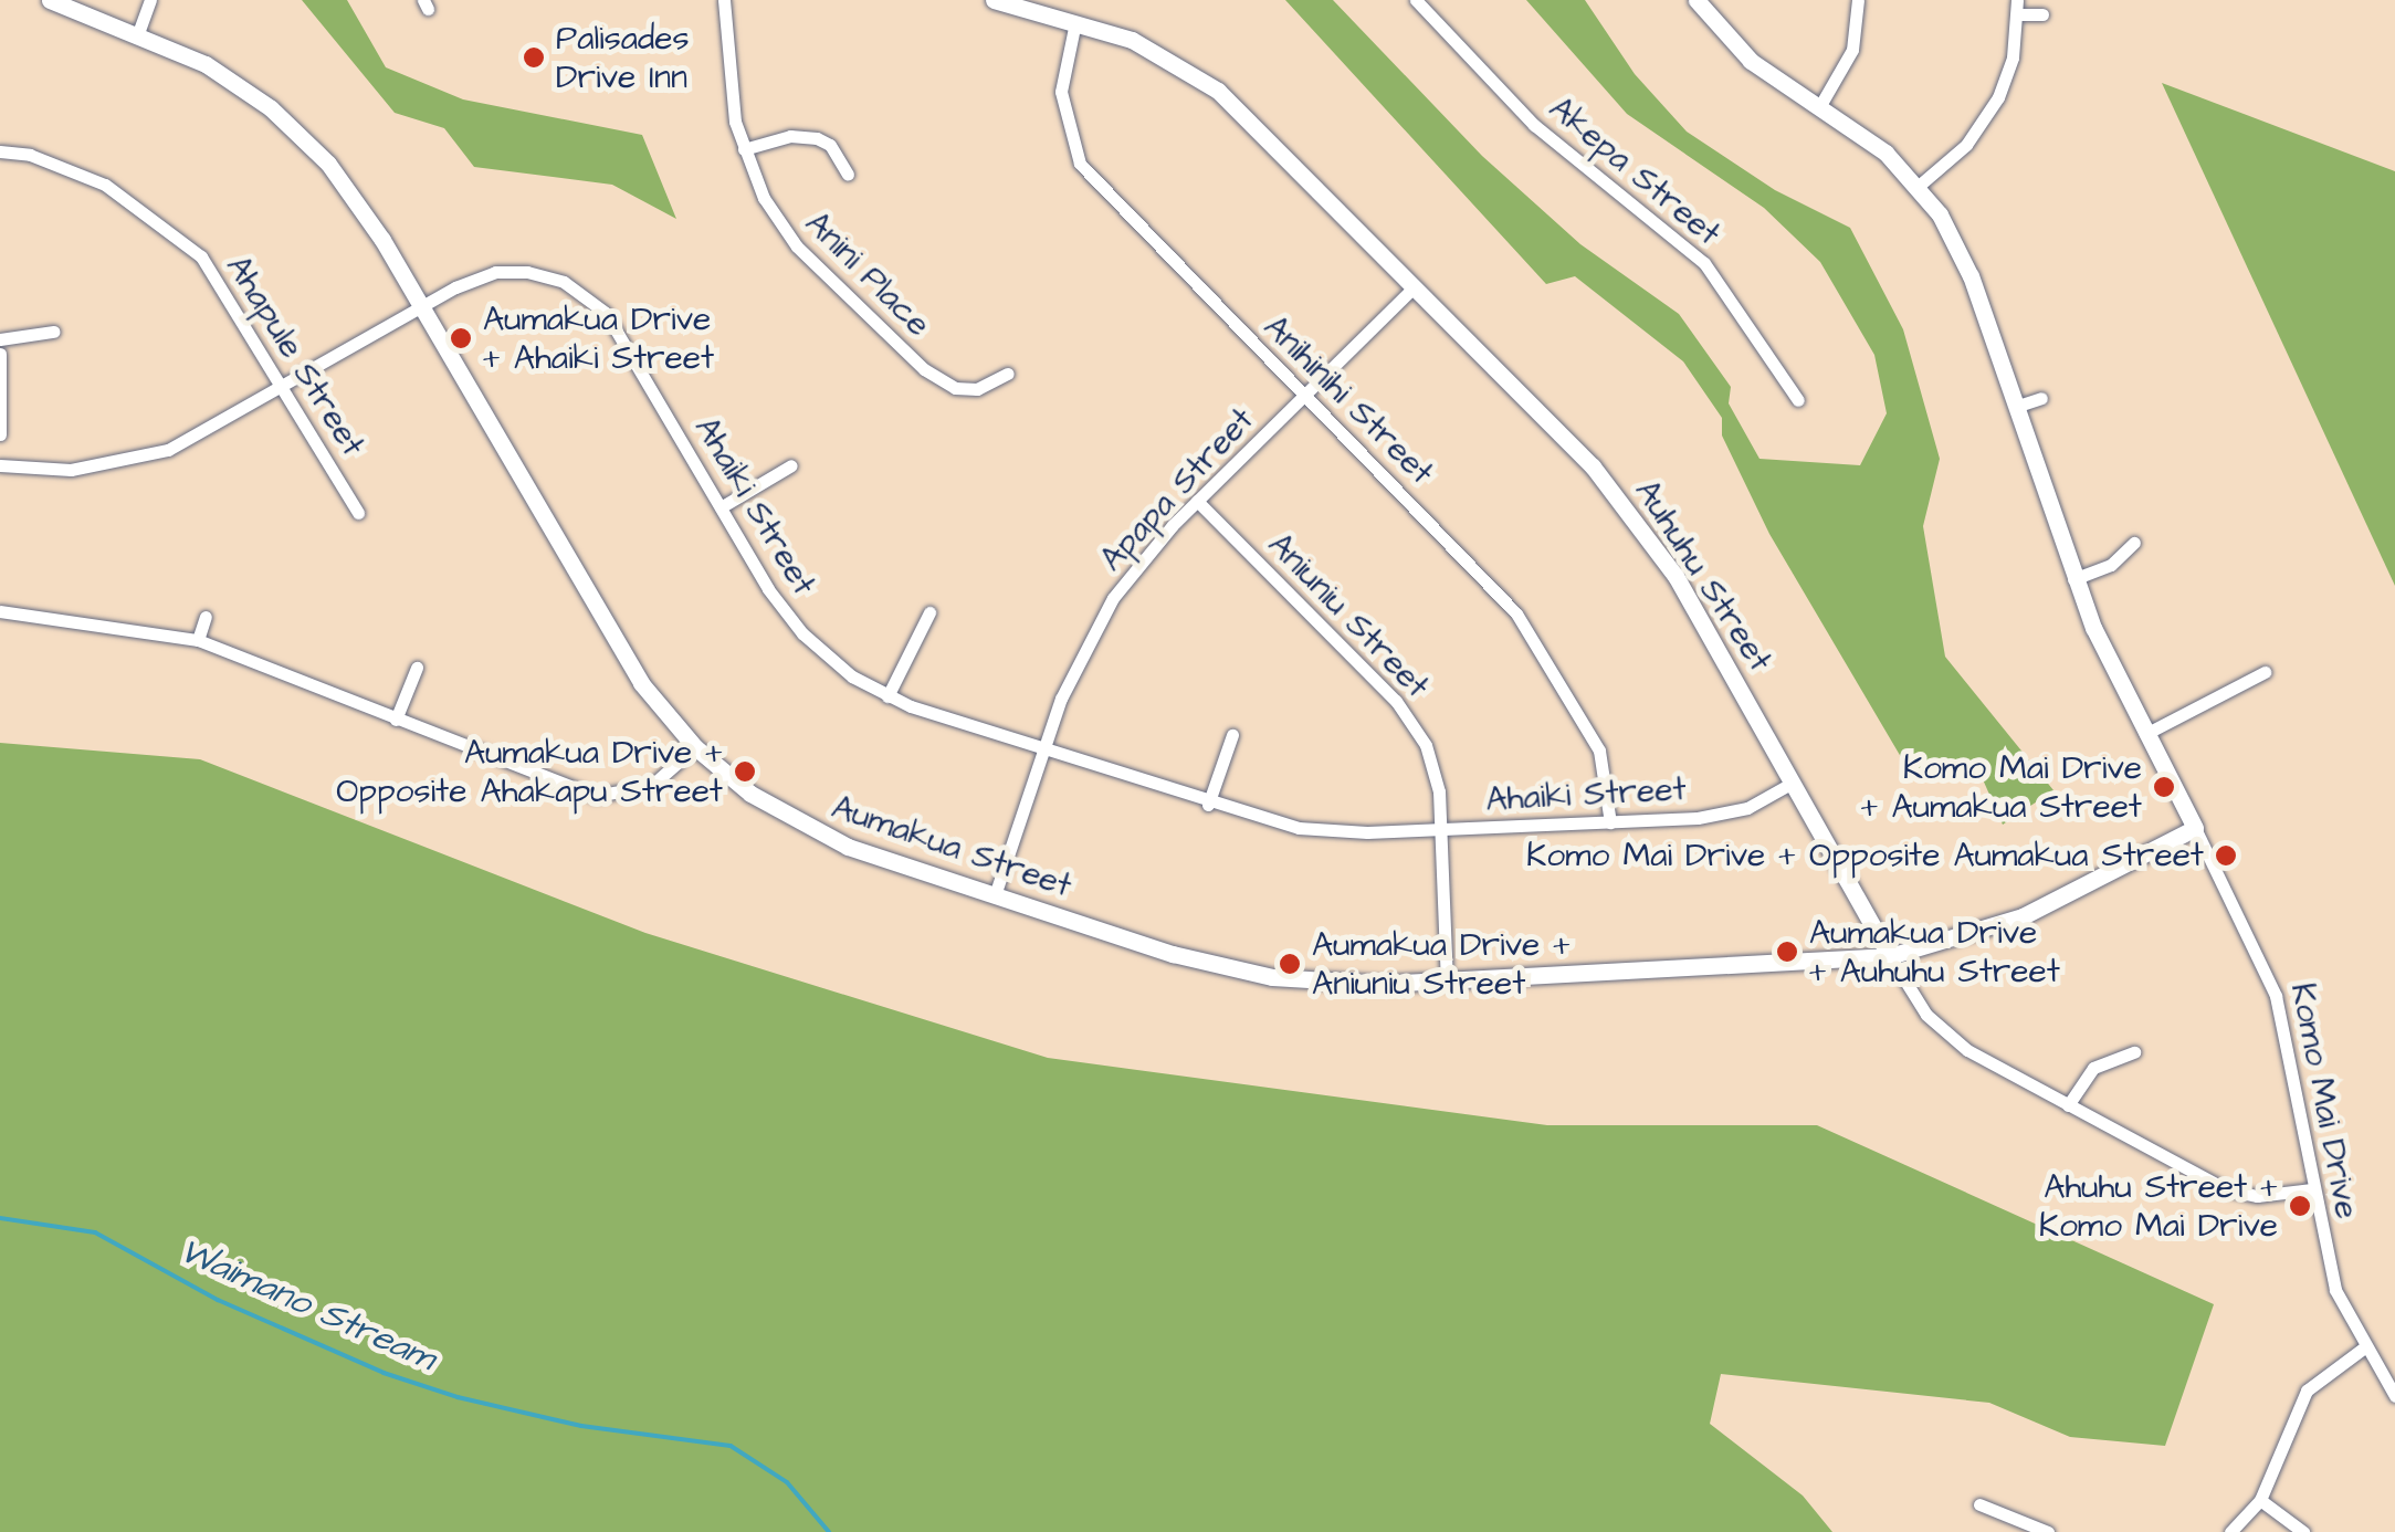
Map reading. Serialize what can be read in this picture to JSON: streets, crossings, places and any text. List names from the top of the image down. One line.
{"streets":{"street":["Akepa Street","Anini Place","Ahapule Street","Anihinihi Street","Apapa Street","Ahaiki Street","Auhuhu Street","Aniuniu Street","Aumakua Street","Komo Mai Drive"]},"crossings":[["Ahapule Street","Ahaiki Street"],["Anihinihi Street","Apapa Street"],["Anihinihi Street","Ahaiki Street"],["Anihinihi Street","Auhuhu Street"],["Apapa Street","Ahaiki Street"],["Apapa Street","Auhuhu Street"],["Apapa Street","Aniuniu Street"],["Apapa Street","Aumakua Street"],["Ahaiki Street","Auhuhu Street"],["Ahaiki Street","Aniuniu Street"],["Ahaiki Street","Aumakua Street"],["Auhuhu Street","Aumakua Street"],["Auhuhu Street","Komo Mai Drive"],["Aniuniu Street","Aumakua Street"],["Aumakua Street","Komo Mai Drive"]],"water":["Waimano Stream"],"places":["Palisades Drive Inn","Aumakua Drive + Ahaiki Street","Aumakua Drive + Opposite Ahakapu Street","Komo Mai Drive + Aumakua Street","Komo Mai Drive + Opposite Aumakua Street","Aumakua Drive + Auhuhu Street","Aumakua Drive + Aniuniu Street","Ahuhu Street + Komo Mai Drive"]}
